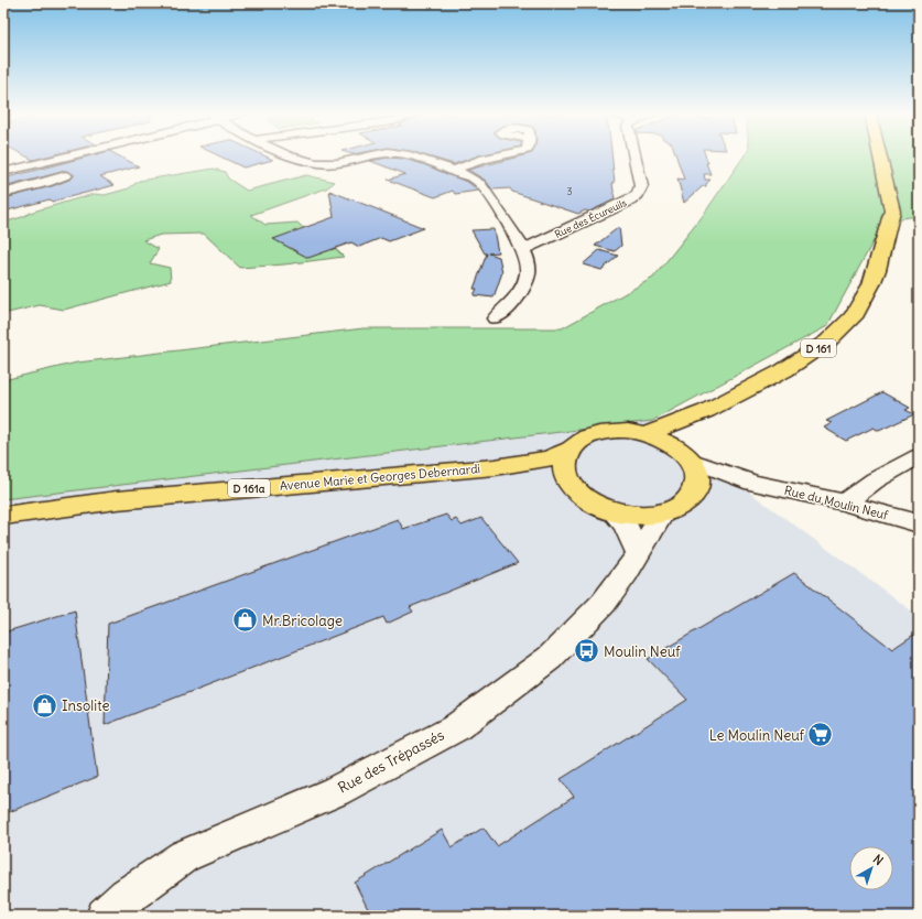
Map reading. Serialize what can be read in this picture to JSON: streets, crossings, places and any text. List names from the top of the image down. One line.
{"streets":{"main road":["D 161","Avenue Marie et Georges Debernardi","D 161a"],"street":["Rue des Écureuils","Rue du Moulin Neuf","Rue des Trépassés"]},"crossings":[["D 161","Avenue Marie et Georges Debernardi"],["D 161","Rue du Moulin Neuf"],["D 161","Rue des Trépassés"],["Avenue Marie et Georges Debernardi","Rue du Moulin Neuf"],["Avenue Marie et Georges Debernardi","Rue des Trépassés"],["Rue du Moulin Neuf","Rue des Trépassés"]],"places":{"shop":["Mr.Bricolage","Insolite"],"bus stop":["Moulin Neuf"],"supermarket":["Le Moulin Neuf"]},"house_numbers":["3"],"north":"top right"}
